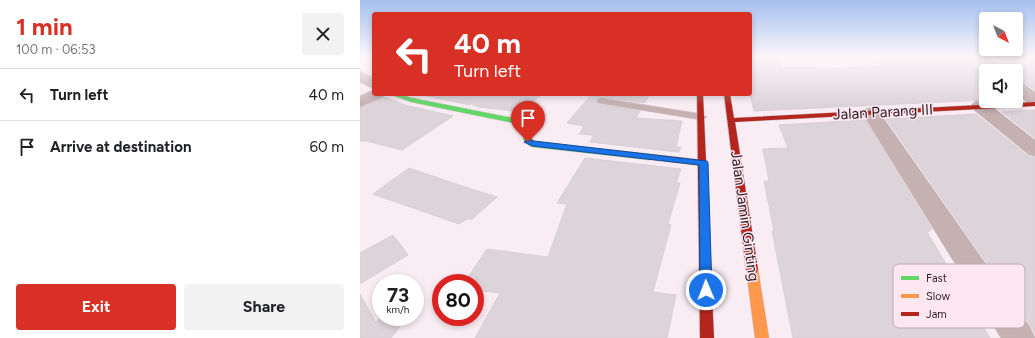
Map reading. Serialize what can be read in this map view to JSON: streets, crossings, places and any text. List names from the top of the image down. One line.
{"streets":{"main road":["Jalan Parang III","Jalan Jamin Ginting"]},"crossings":[["Jalan Parang III","Jalan Jamin Ginting"]],"legend":["Fast","Slow","Jam"],"north":"bottom right","page":{"heading":["1 min","100 m · 06:53"],"turn":["40 m","Turn left"],"list":[{"name":"Turn left","value":"40 m"},{"name":"Arrive at destination","value":"60 m"}],"speed":"73 km/h","limit":"80","buttons":["Exit","Share"]}}
